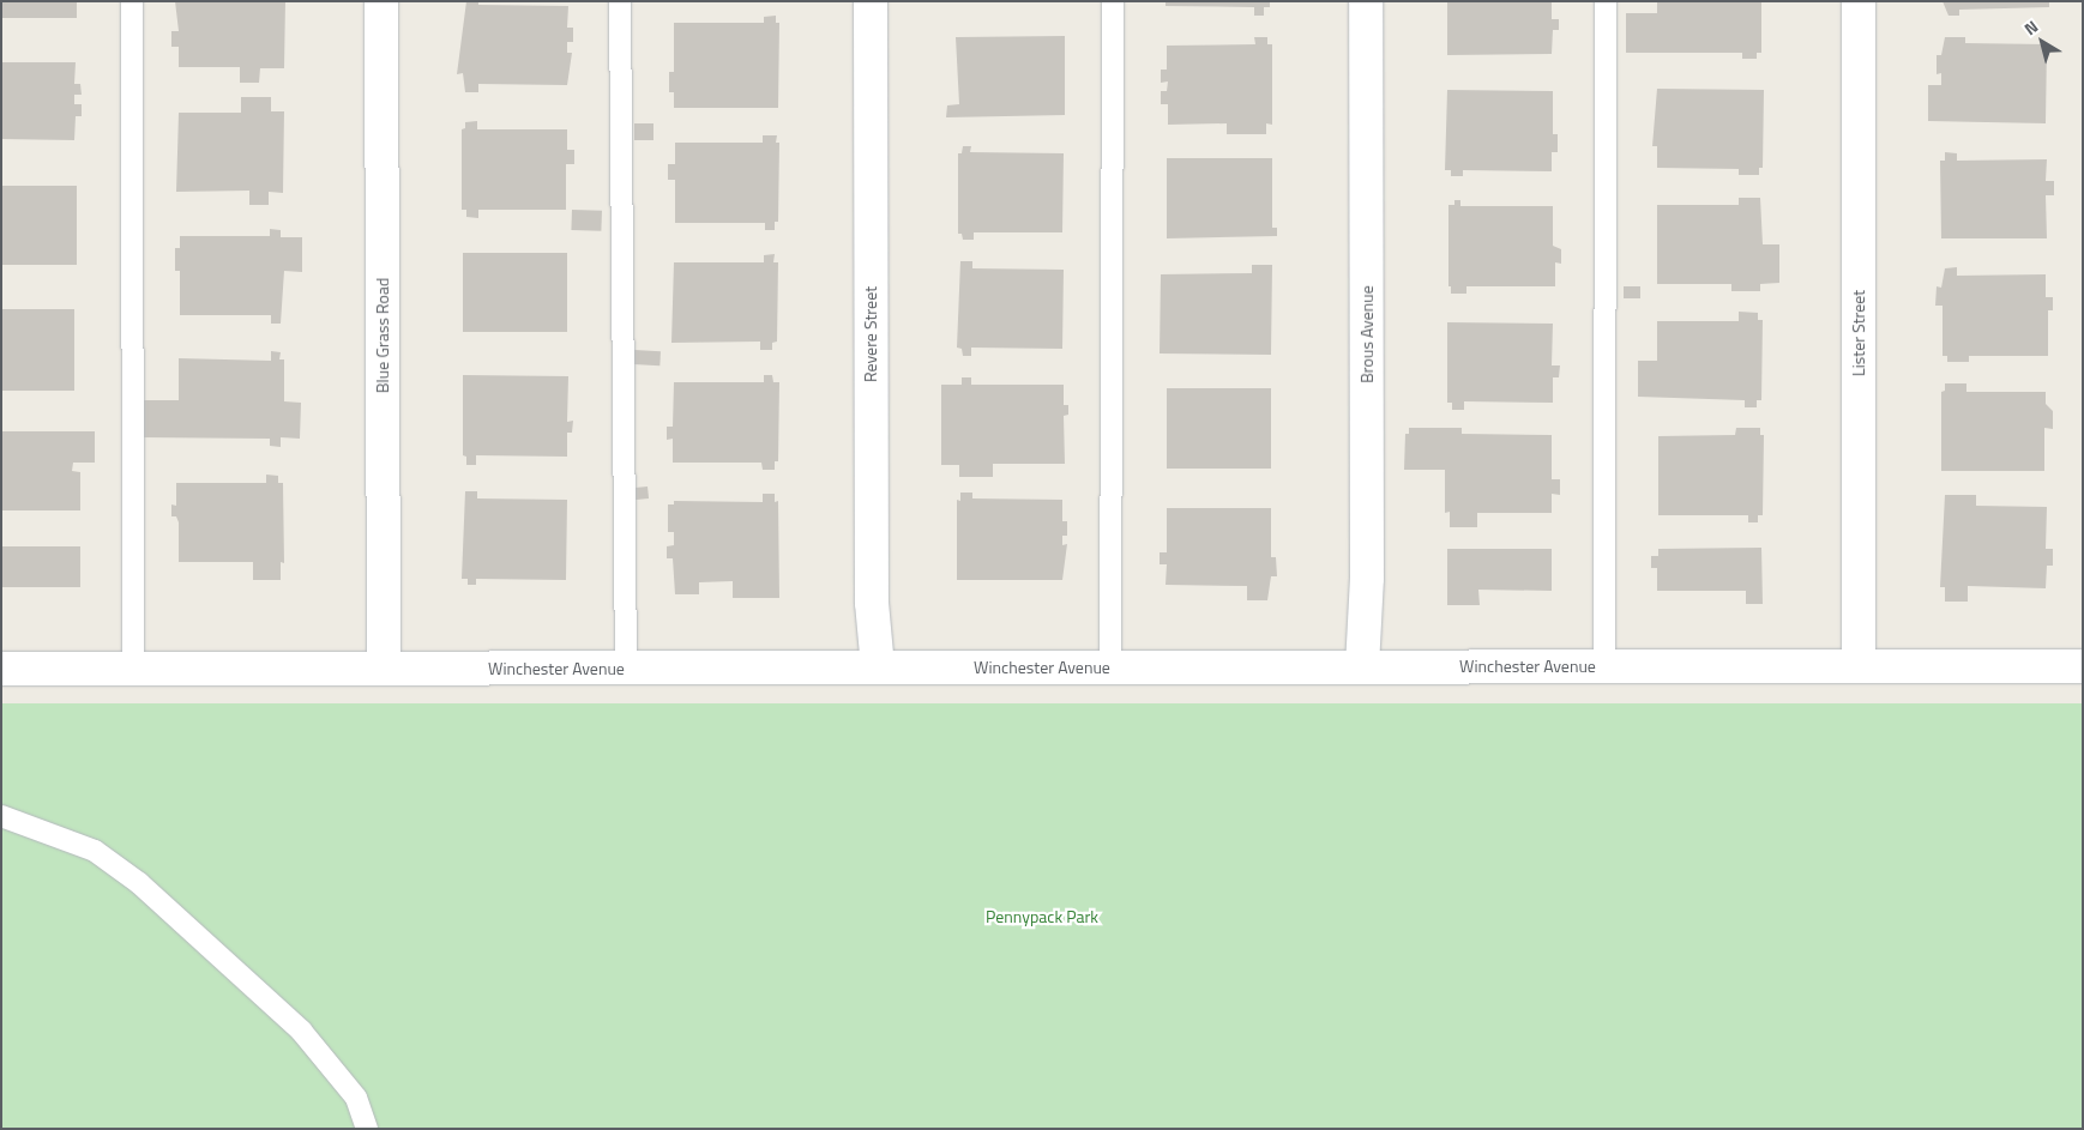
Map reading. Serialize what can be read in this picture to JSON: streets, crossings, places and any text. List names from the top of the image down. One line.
{"streets":{"street":["Lister Street","Revere Street","Brous Avenue","Blue Grass Road","Winchester Avenue"]},"crossings":[["Lister Street","Winchester Avenue"],["Revere Street","Winchester Avenue"],["Brous Avenue","Winchester Avenue"],["Blue Grass Road","Winchester Avenue"]],"parks":["Pennypack Park"],"north":"top left"}
